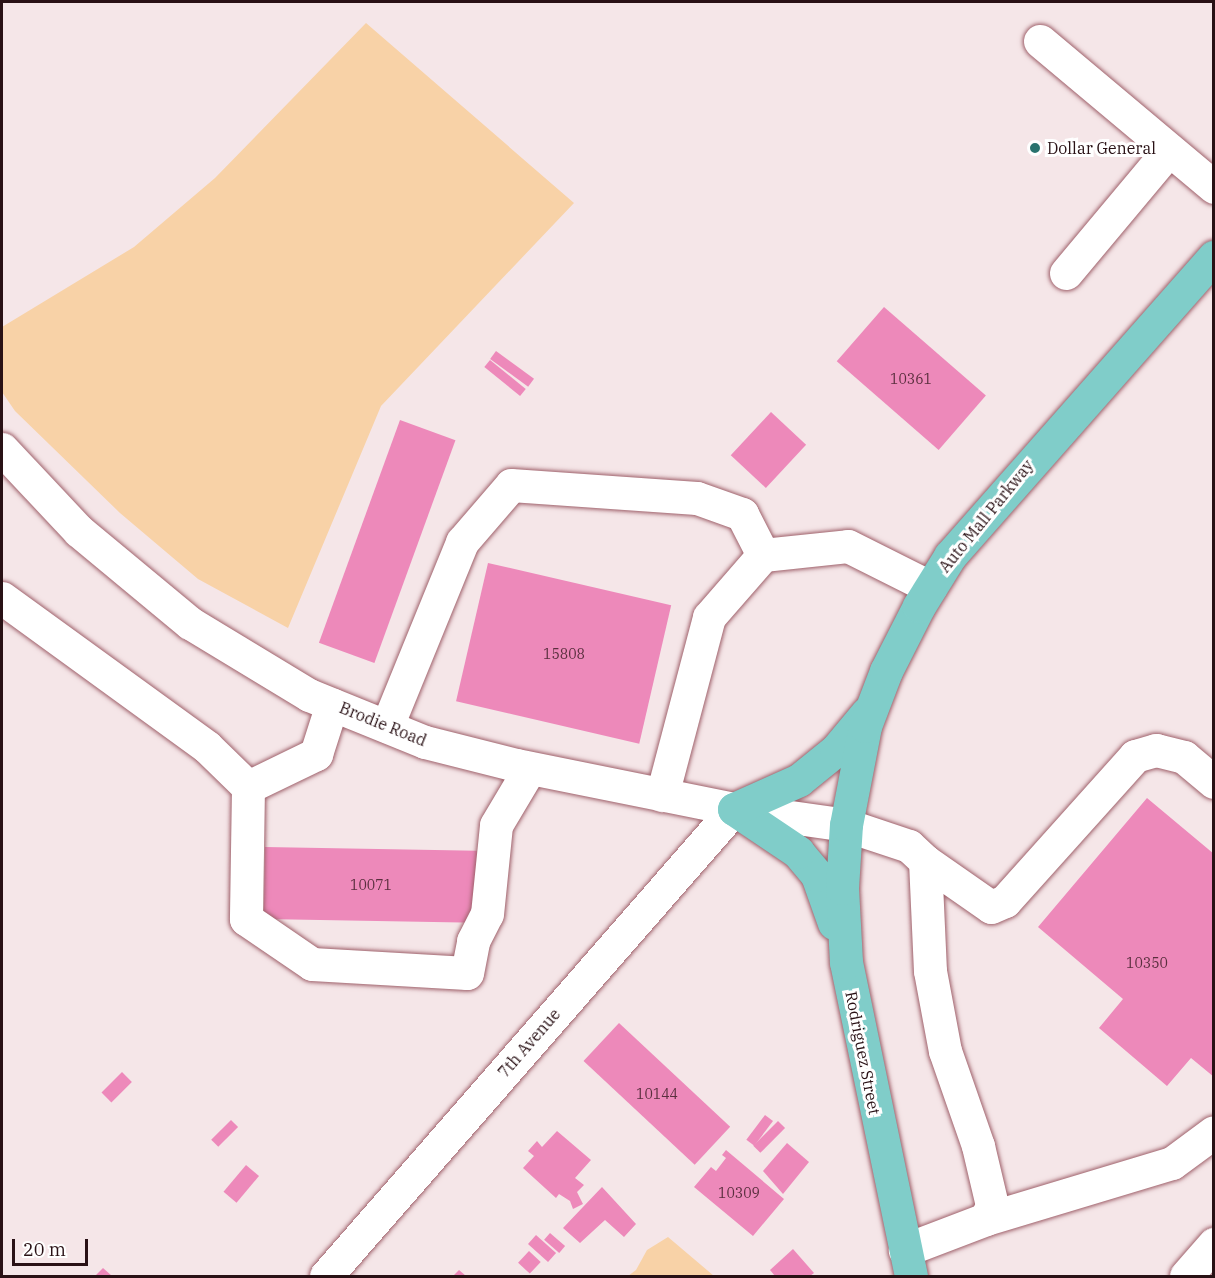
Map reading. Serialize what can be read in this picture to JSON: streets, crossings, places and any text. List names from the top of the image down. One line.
{"streets":{"main road":["Auto Mall Parkway","Rodriguez Street"],"street":["Brodie Road","7th Avenue"]},"crossings":[["Auto Mall Parkway","Brodie Road"],["Auto Mall Parkway","Rodriguez Street"],["Brodie Road","7th Avenue"],["Brodie Road","Rodriguez Street"]],"places":["Dollar General"],"house_numbers":["10361","15808","10071","10350","10144","10309"],"scale_bar":"20 m"}
